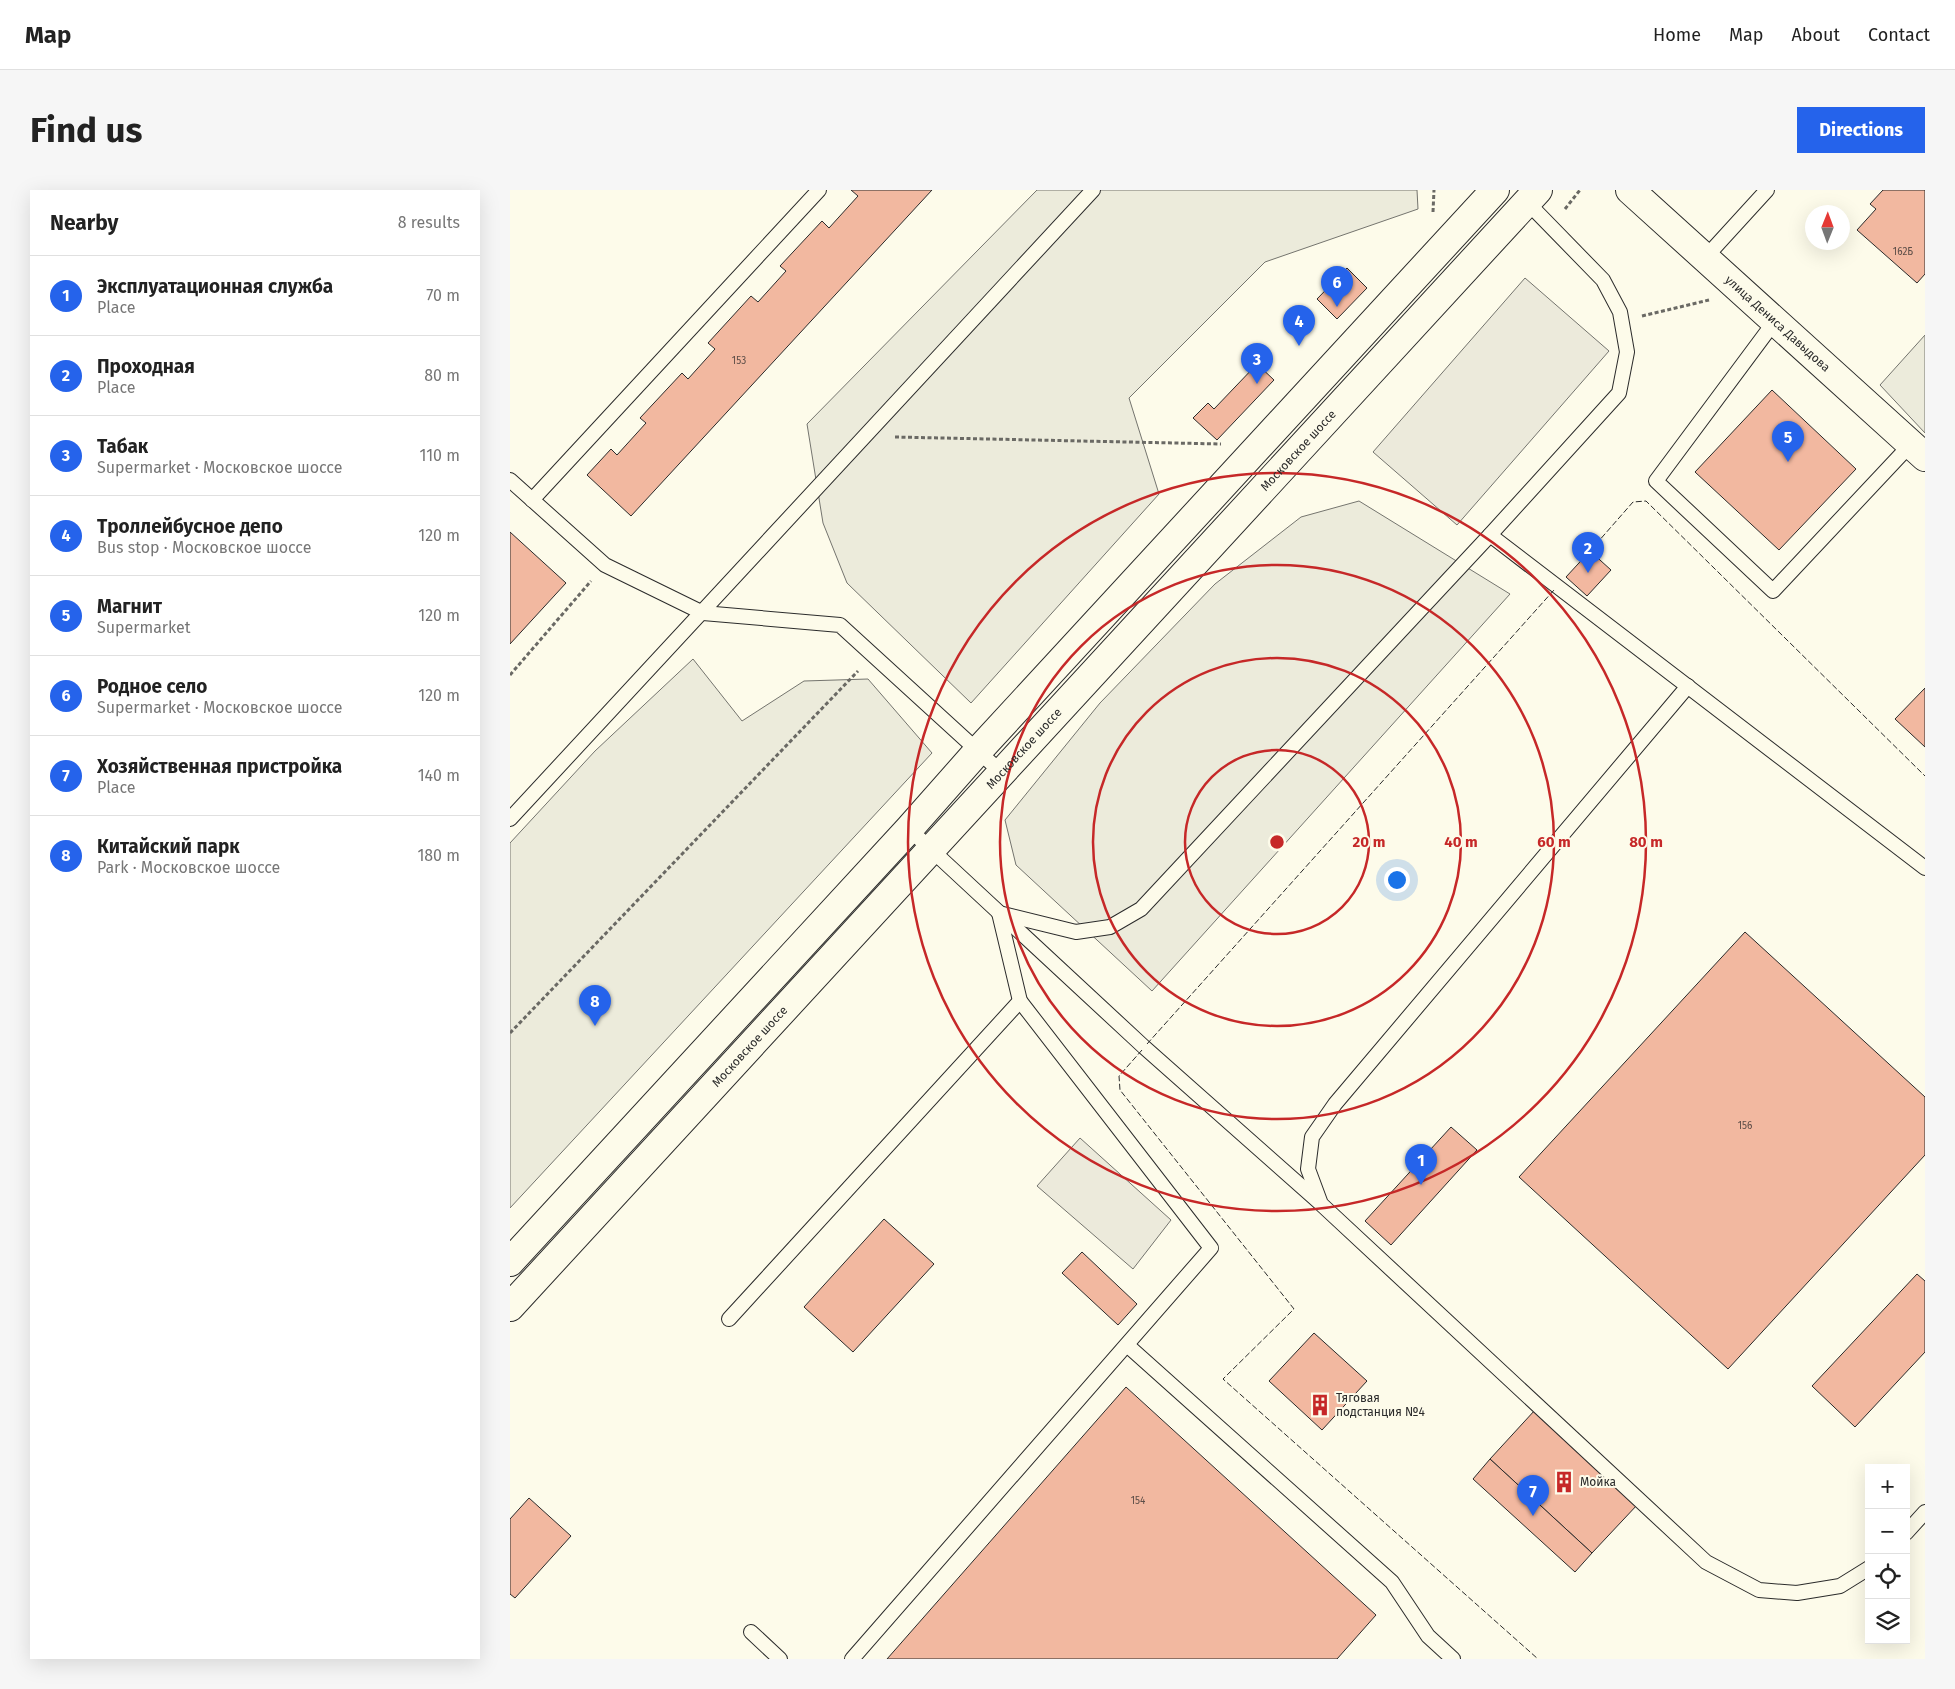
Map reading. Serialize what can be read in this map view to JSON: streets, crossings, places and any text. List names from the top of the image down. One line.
{"streets":{"main road":["улица Дениса Давыдова","Московское шоссе"]},"places":{"building":["Тяговая подстанция №4","Мойка"]},"house_numbers":["162Б","153","156","154"],"north":"top","page":{"header":"Map","nav":["Home","Map","About","Contact"],"buttons":"Directions","title":"Find us","heading":["Nearby","8 results"],"list":[{"mark":"1","name":"Эксплуатационная служба","note":"Place","value":"70 m"},{"mark":"2","name":"Проходная","note":"Place","value":"80 m"},{"mark":"3","name":"Табак","note":"Supermarket · Московское шоссе","value":"110 m"},{"mark":"4","name":"Троллейбусное депо","note":"Bus stop · Московское шоссе","value":"120 m"},{"mark":"5","name":"Магнит","note":"Supermarket","value":"120 m"},{"mark":"6","name":"Родное село","note":"Supermarket · Московское шоссе","value":"120 m"},{"mark":"7","name":"Хозяйственная пристройка","note":"Place","value":"140 m"},{"mark":"8","name":"Китайский парк","note":"Park · Московское шоссе","value":"180 m"}],"pins":["6","4","3","5","2","8","1","7"],"map_buttons":["+","−"]},"rings":["20 m","40 m","60 m","80 m"]}
